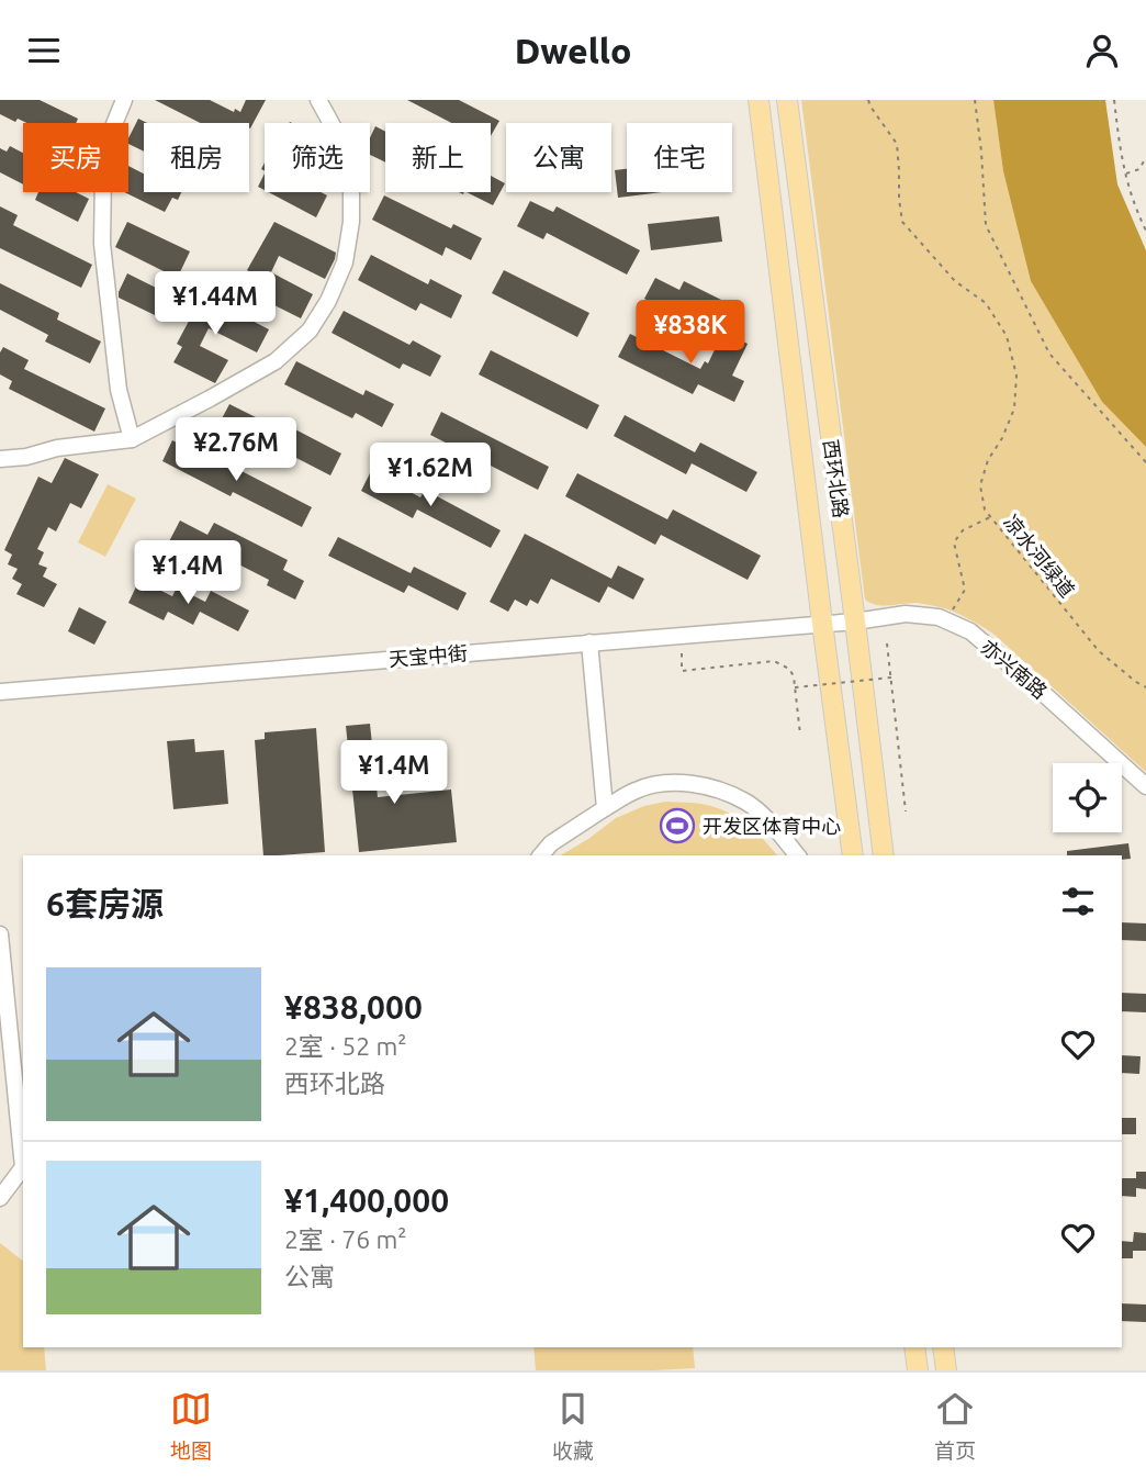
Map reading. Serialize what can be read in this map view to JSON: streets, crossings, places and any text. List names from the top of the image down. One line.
{"streets":{"main road":["西环北路"],"street":["天宝中街","亦兴南路"],"path":["凉水河绿道"]},"crossings":[["西环北路","天宝中街"],["西环北路","亦兴南路"],["天宝中街","亦兴南路"]],"places":{"sports":["开发区体育中心"]},"page":{"header":"Dwello","chip":["买房","租房","筛选","新上","公寓","住宅"],"price":["¥1.44M","¥838K","¥2.76M","¥1.62M","¥1.4M","¥1.4M"],"heading":"6套房源","list":[{"name":"¥838,000","note":"2室 · 52 m² · 西环北路"},{"name":"¥1,400,000","note":"2室 · 76 m² · 公寓"}],"tabs":["地图","收藏","首页"]}}
